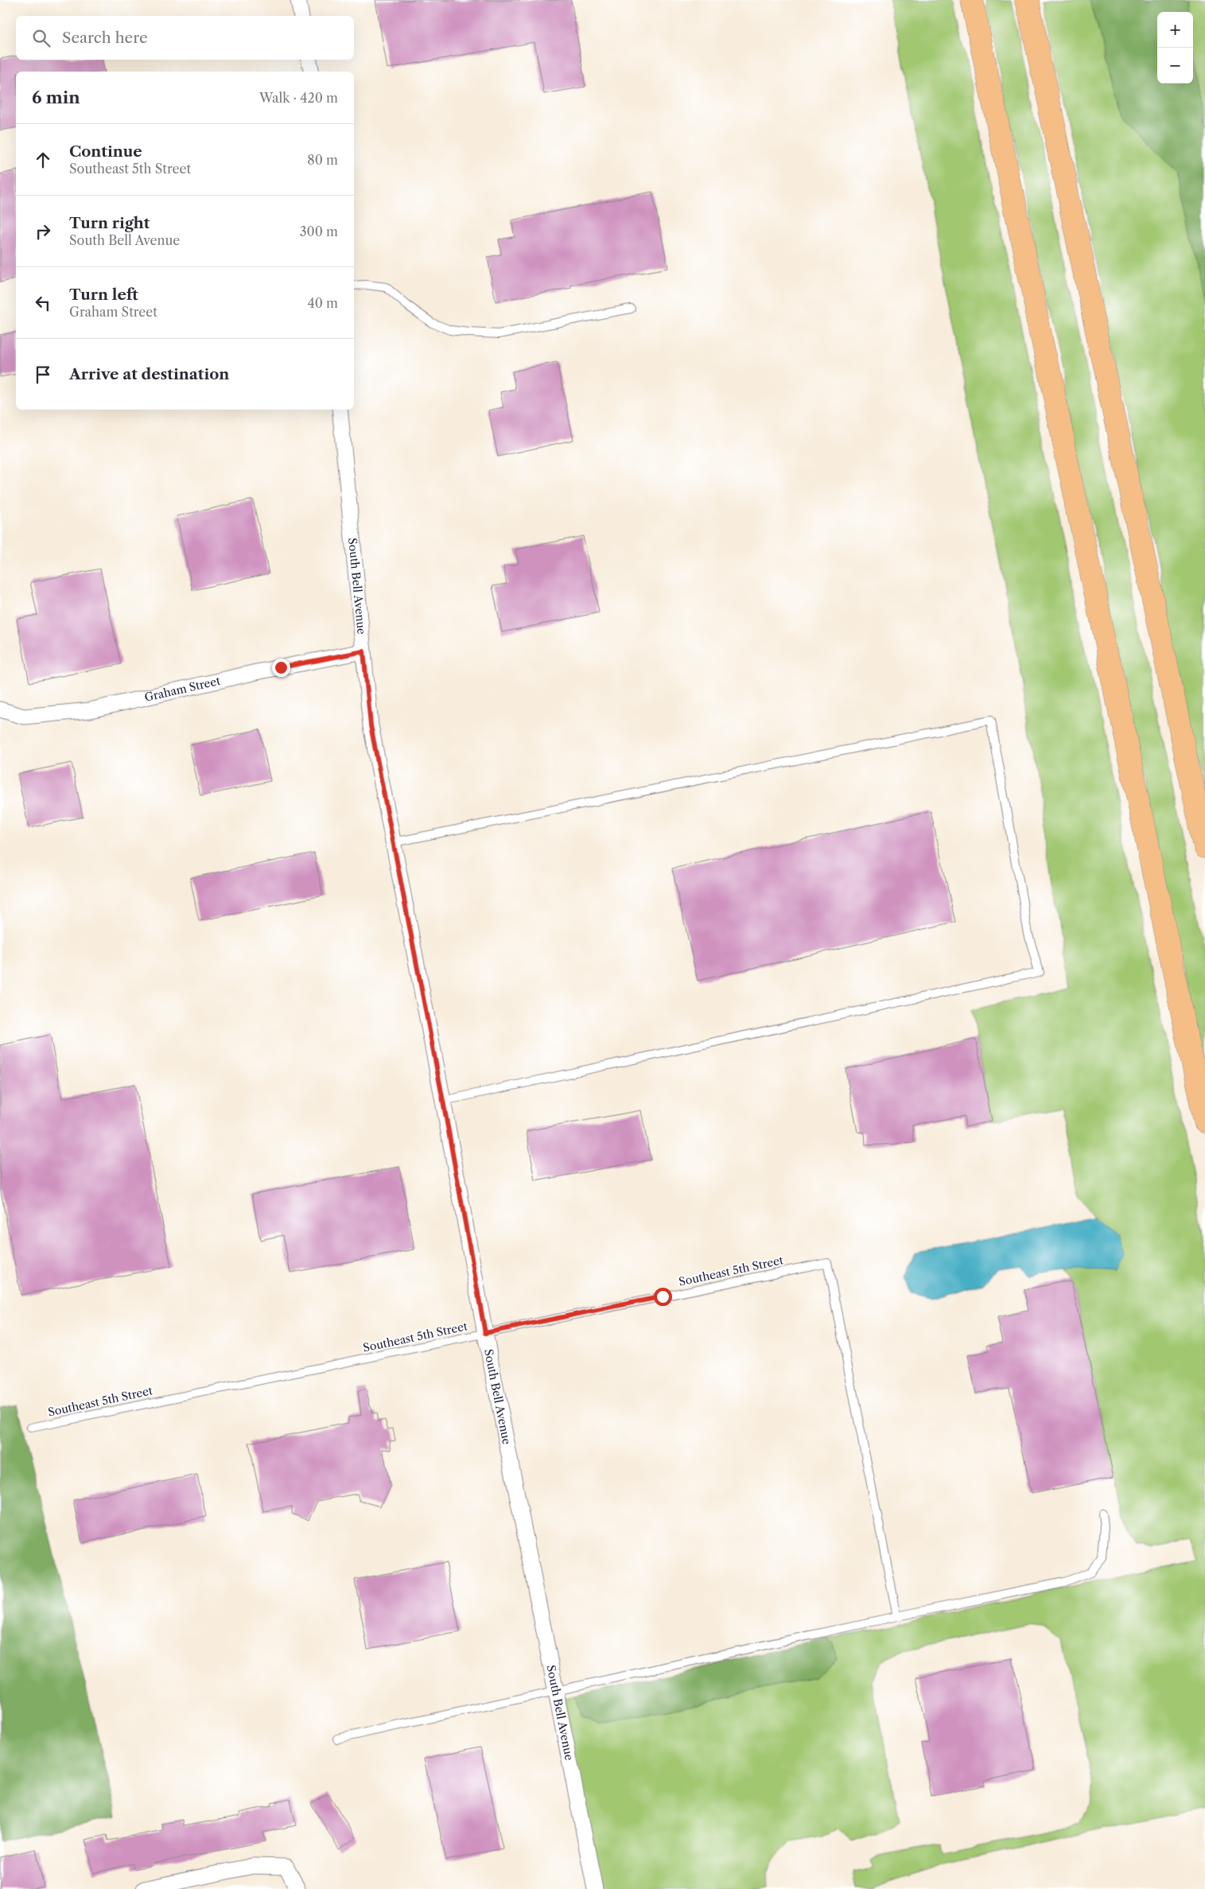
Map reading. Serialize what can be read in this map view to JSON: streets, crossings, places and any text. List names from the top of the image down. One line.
{"streets":{"street":["South Bell Avenue","Graham Street"],"lane":["Southeast 5th Street"]},"crossings":[["South Bell Avenue","Graham Street"],["South Bell Avenue","Southeast 5th Street"]],"page":{"map_buttons":["+","−"],"search":"Search here","heading":["6 min","Walk · 420 m"],"list":[["Continue","Southeast 5th Street","80 m"],["Turn right","South Bell Avenue","300 m"],["Turn left","Graham Street","40 m"],"Arrive at destination"]}}
